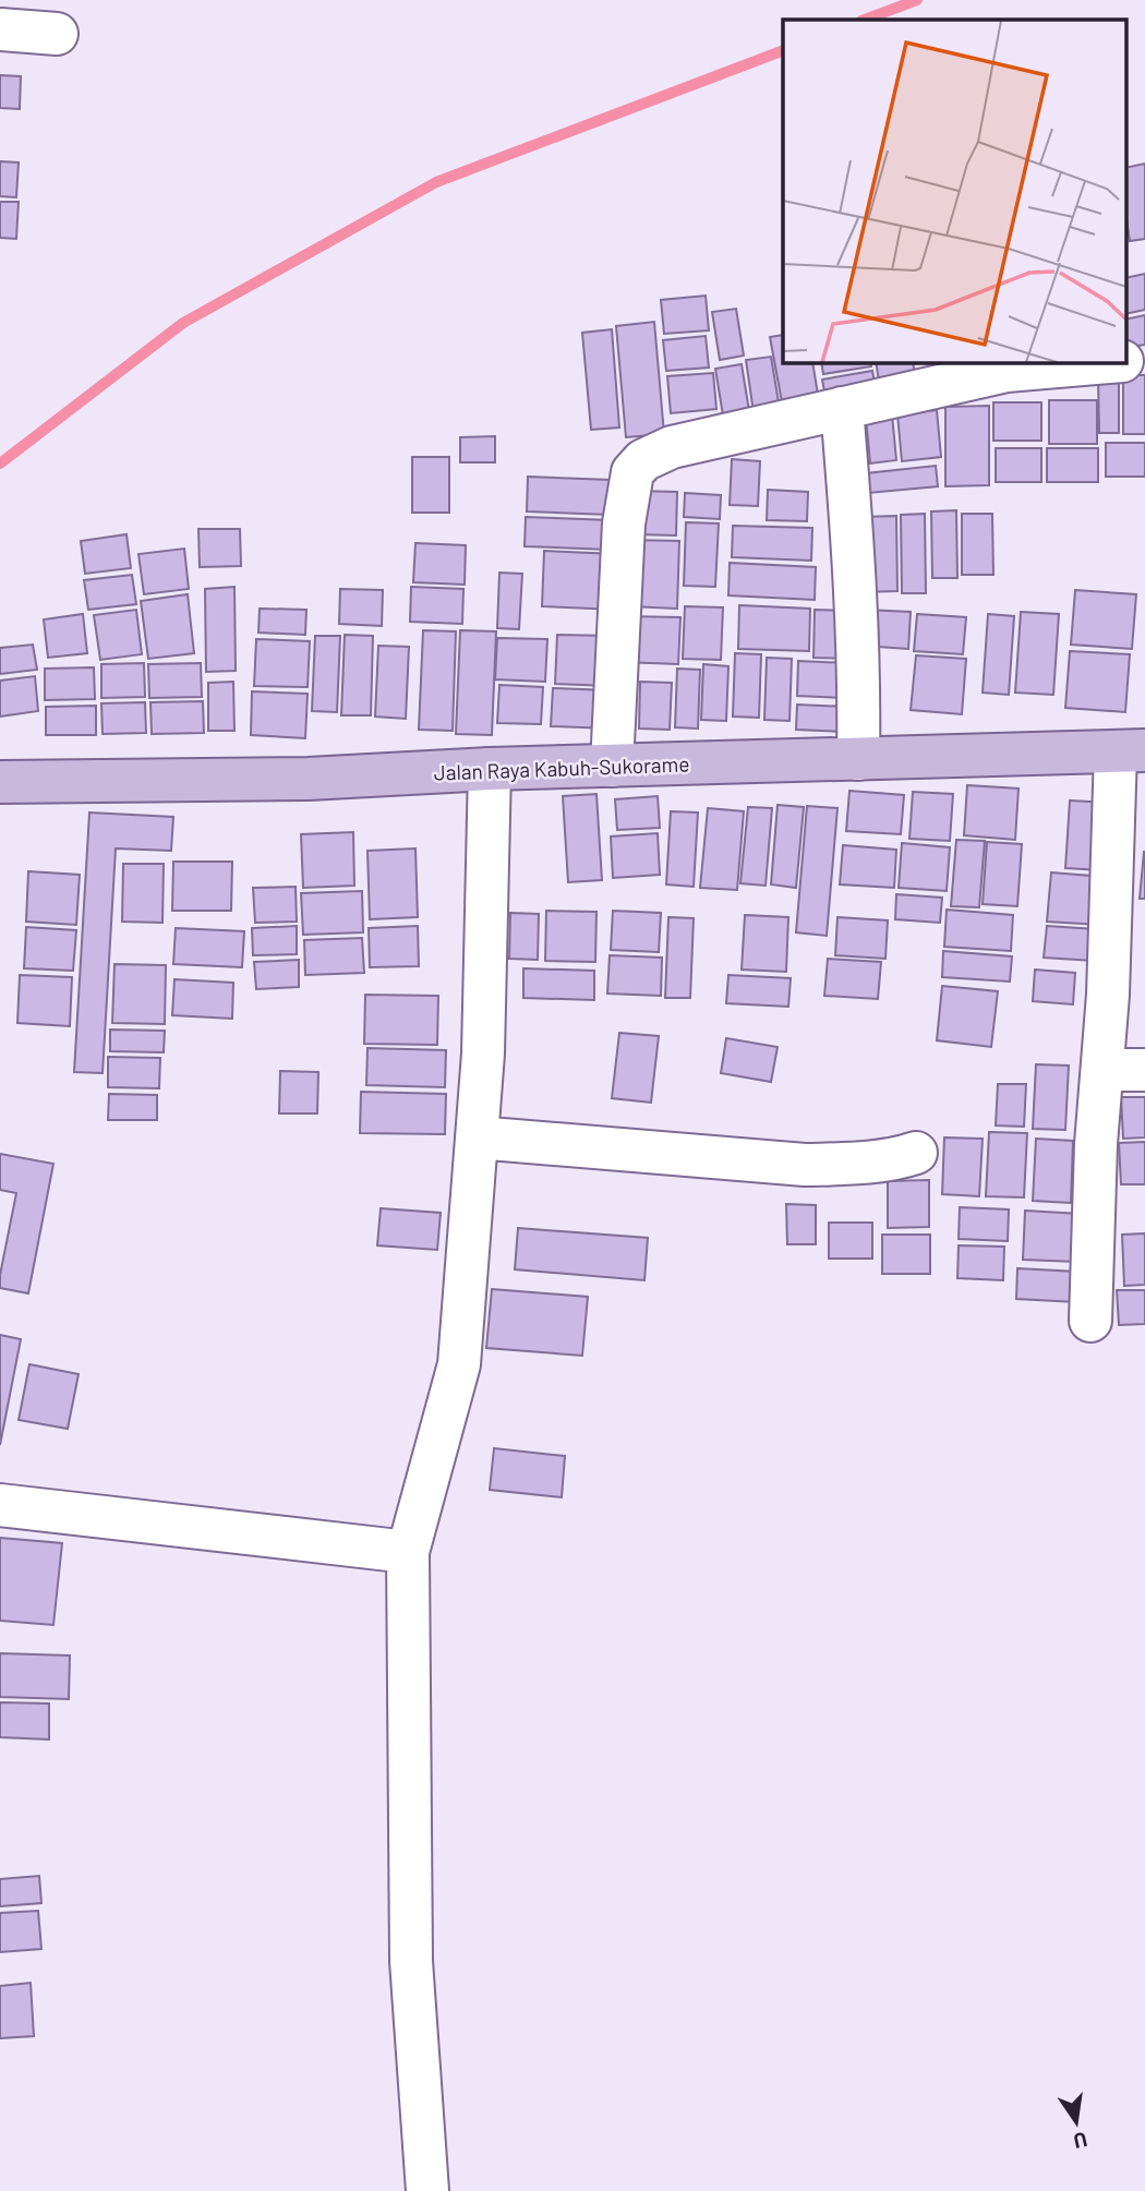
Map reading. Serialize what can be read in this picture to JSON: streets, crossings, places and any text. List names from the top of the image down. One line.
{"streets":{"main road":["Jalan Raya Kabuh-Sukorame"]},"north":"bottom"}
